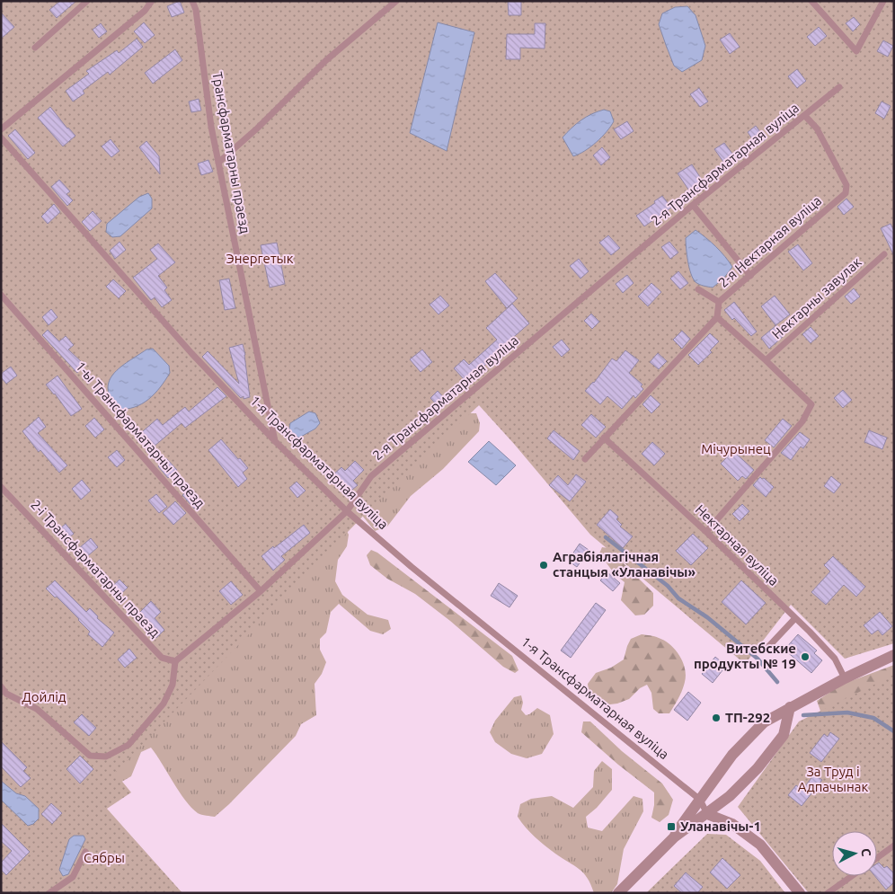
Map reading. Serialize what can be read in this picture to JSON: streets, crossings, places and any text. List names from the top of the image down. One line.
{"streets":{"lane":["Трансфарматарны праезд","2-я Трансфарматарная вуліца","2-я Нектарная вуліца","Нектарны завулак","1-ы Трансфарматарны праезд","1-я Трансфарматарная вуліца","Нектарная вуліца","2-і Трансфарматарны праезд"]},"crossings":[["Трансфарматарны праезд","1-я Трансфарматарная вуліца"],["2-я Трансфарматарная вуліца","2-я Нектарная вуліца"],["2-я Трансфарматарная вуліца","1-ы Трансфарматарны праезд"],["2-я Трансфарматарная вуліца","1-я Трансфарматарная вуліца"],["2-я Трансфарматарная вуліца","2-і Трансфарматарны праезд"]],"parks":["Энергетык","Мічурынец","Дойлід","За Труд і Адпачынак","Сябры"],"places":{"other":["Аграбіялагічная станцыя «Уланавічы»","Витебские продукты № 19","ТП-292"],"transit":["Уланавічы-1"]},"north":"right"}
